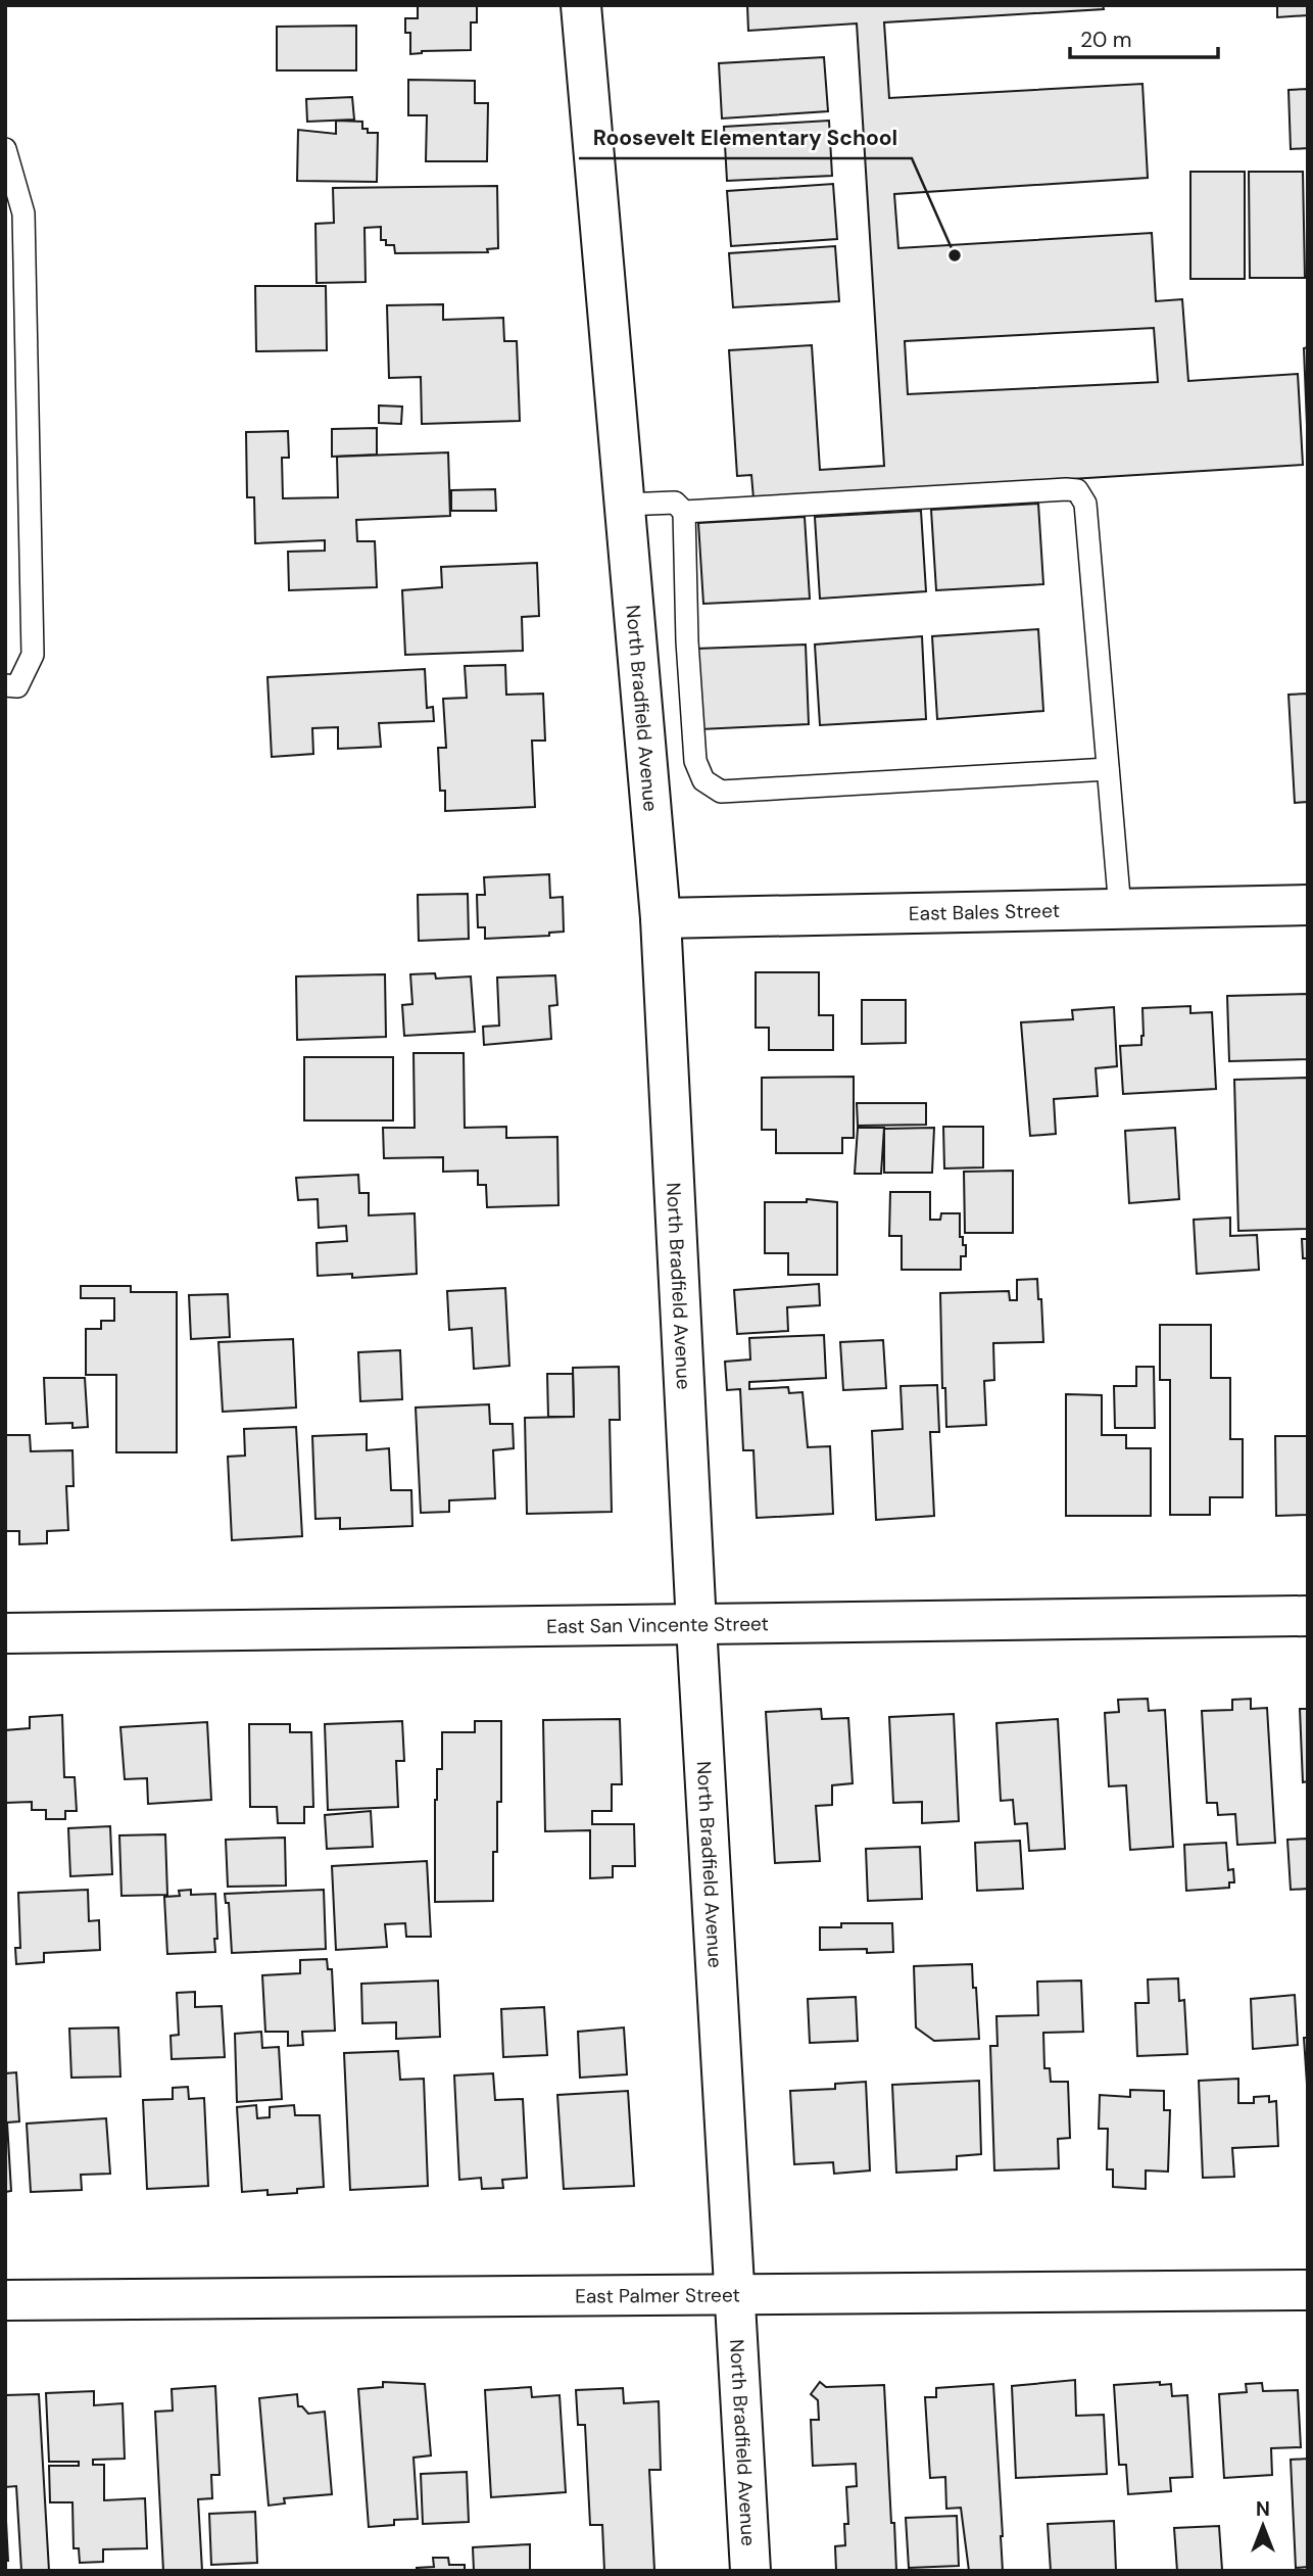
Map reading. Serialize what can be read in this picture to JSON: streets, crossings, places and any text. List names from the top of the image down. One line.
{"streets":{"street":["North Bradfield Avenue","East Bales Street","East San Vincente Street","East Palmer Street"]},"crossings":[["North Bradfield Avenue","East Bales Street"],["North Bradfield Avenue","East San Vincente Street"],["North Bradfield Avenue","East Palmer Street"]],"places":["Roosevelt Elementary School"],"scale_bar":"20 m","north":"top"}
